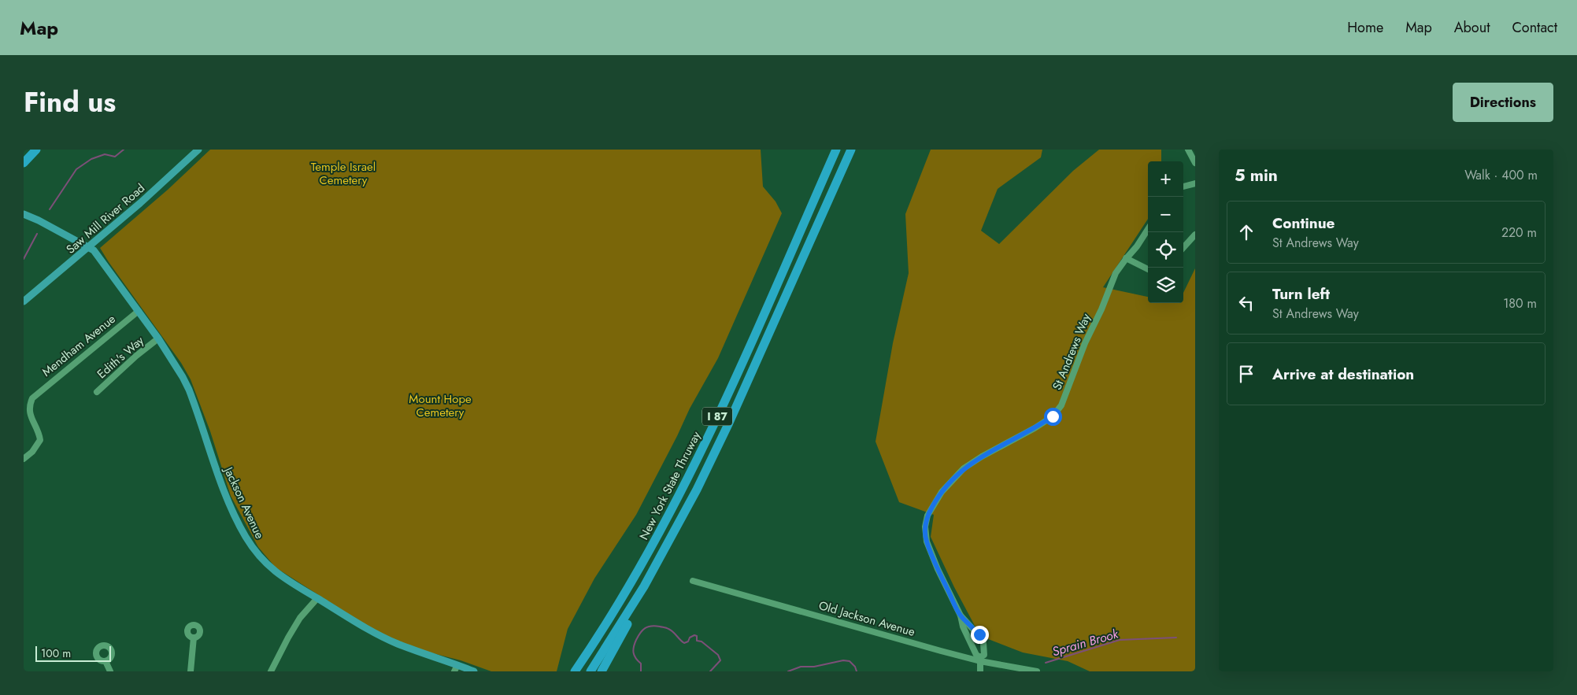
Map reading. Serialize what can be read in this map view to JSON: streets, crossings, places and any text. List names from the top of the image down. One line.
{"streets":{"highway":["I 87","New York State Thruway"],"main road":["Saw Mill River Road","Jackson Avenue"],"street":["Mendham Avenue","St Andrews Way","Edith's Way","Old Jackson Avenue"]},"crossings":[["Saw Mill River Road","Jackson Avenue"],["Mendham Avenue","Jackson Avenue"],["St Andrews Way","Old Jackson Avenue"],["Edith's Way","Jackson Avenue"]],"water":["Sprain Brook"],"parks":["Temple Israel Cemetery","Mount Hope Cemetery"],"scale_bar":"100 m","page":{"header":"Map","nav":["Home","Map","About","Contact"],"title":"Find us","buttons":"Directions","heading":["5 min","Walk · 400 m"],"map_buttons":["+","−"],"list":[["Continue","St Andrews Way","220 m"],["Turn left","St Andrews Way","180 m"],"Arrive at destination"],"scale":"100 m"}}
